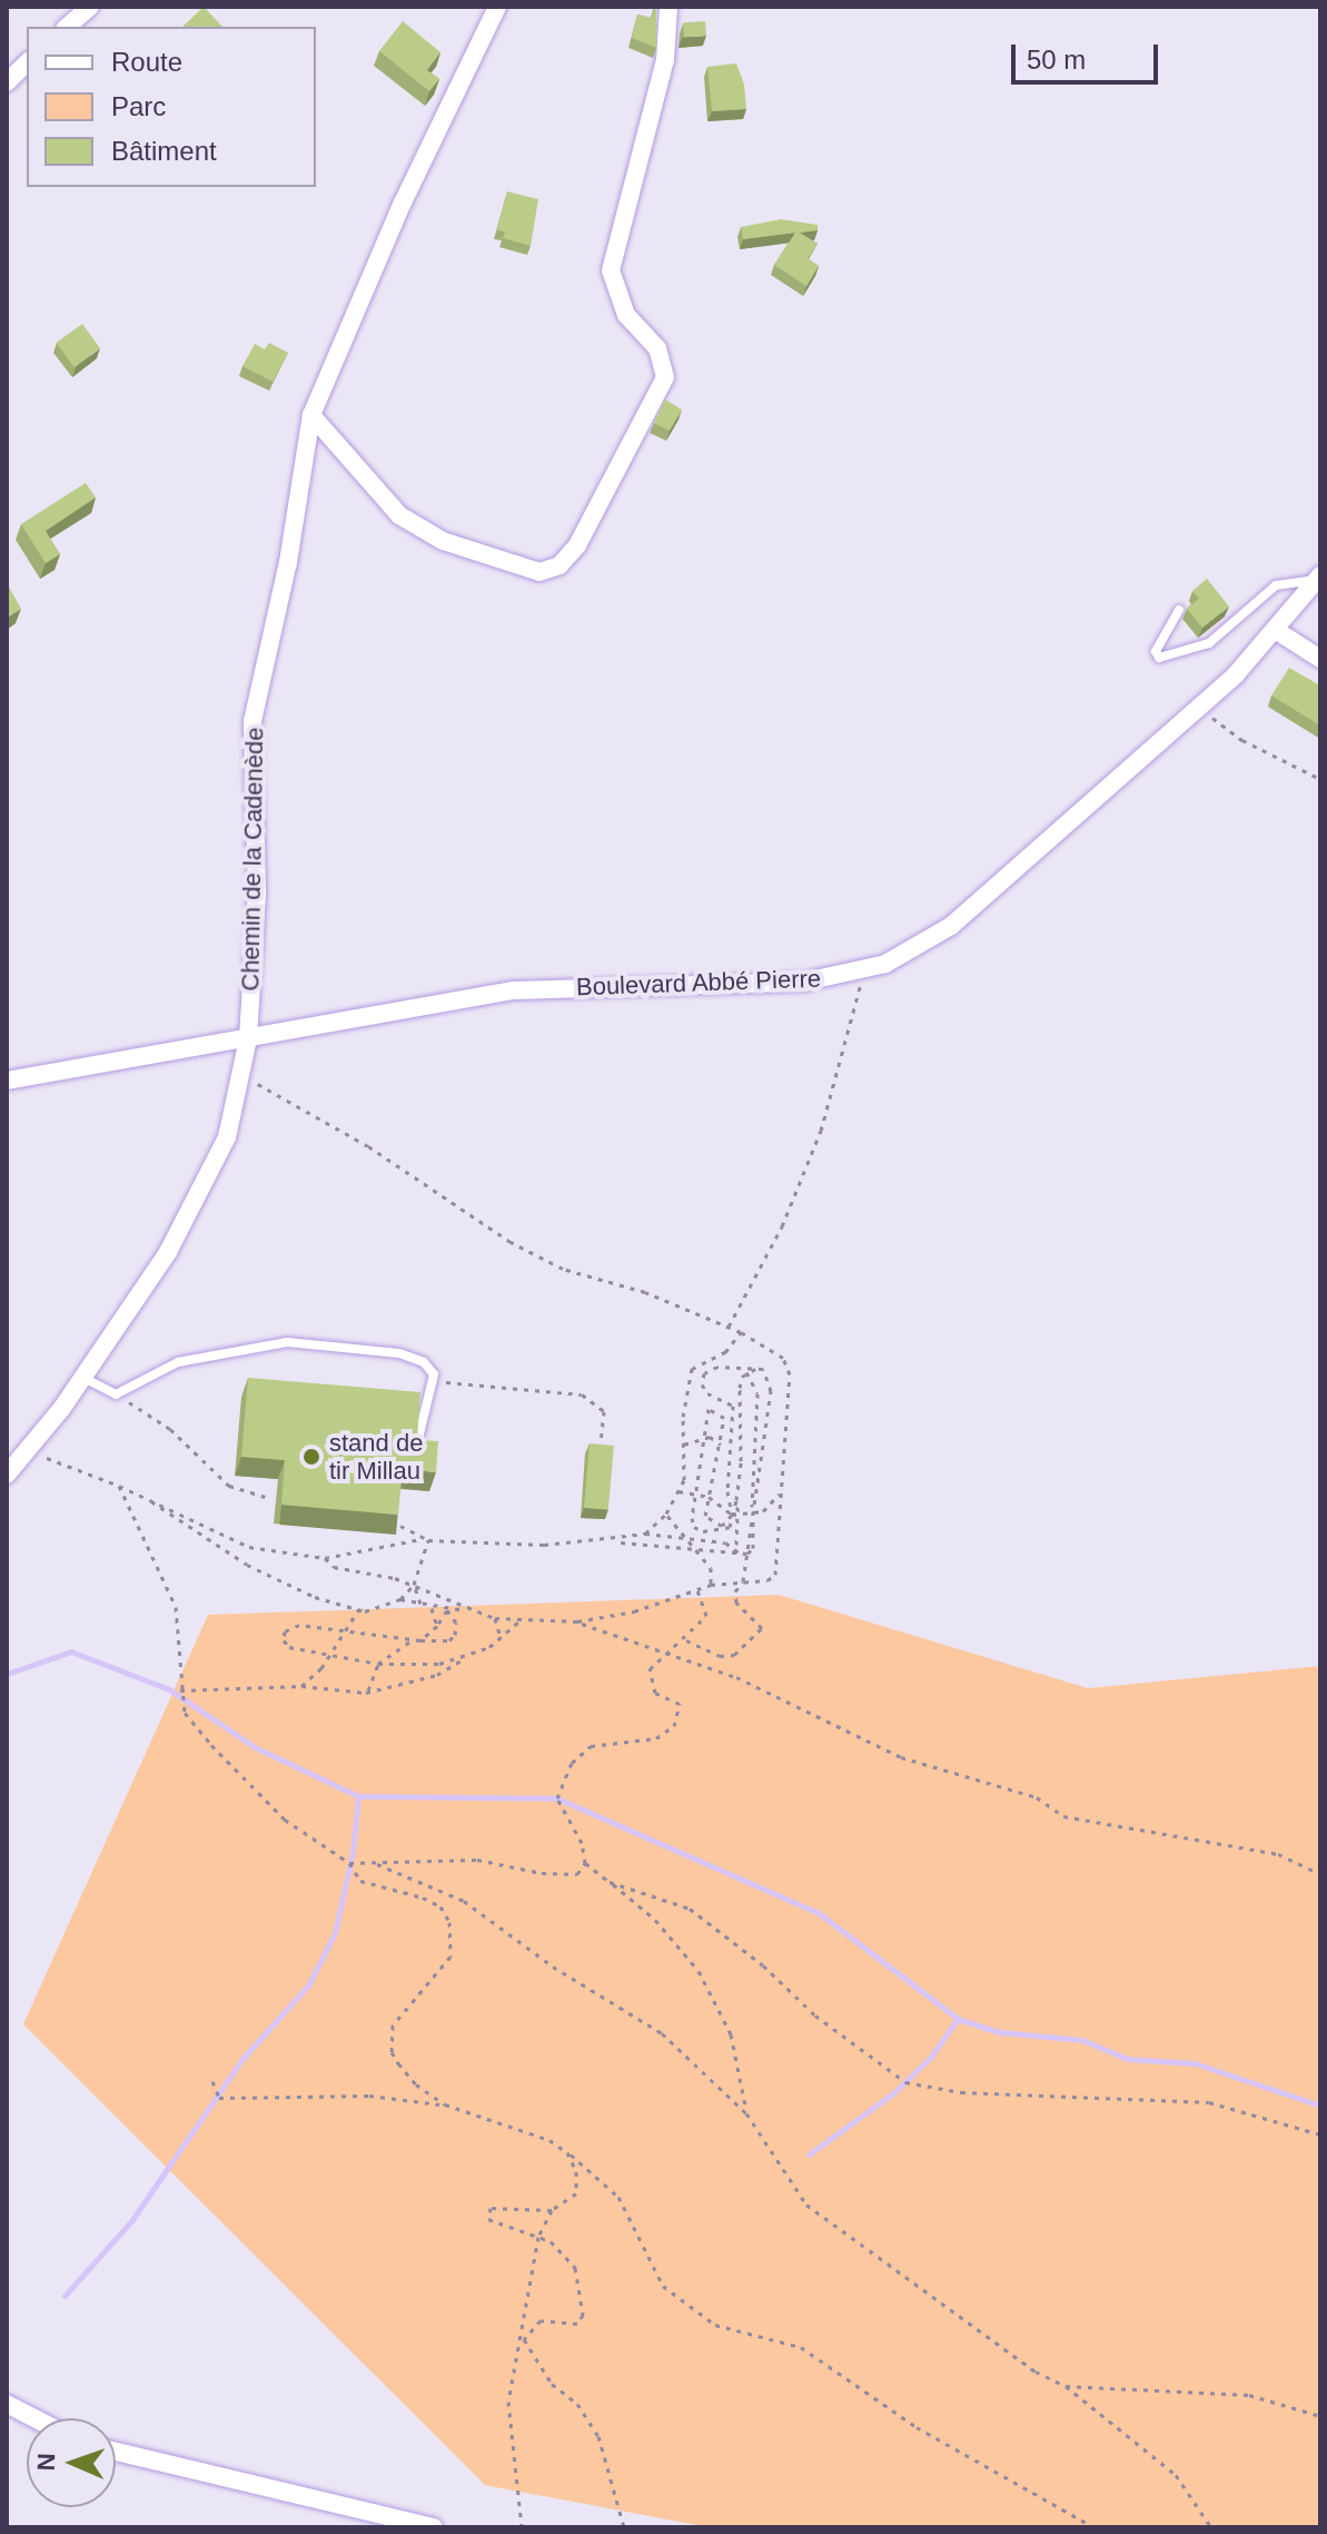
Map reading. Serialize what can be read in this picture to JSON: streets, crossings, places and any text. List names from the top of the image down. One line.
{"streets":{"street":["Chemin de la Cadenède","Boulevard Abbé Pierre"]},"crossings":[["Chemin de la Cadenède","Boulevard Abbé Pierre"]],"places":["stand de tir Millau"],"legend":["Route","Parc","Bâtiment"],"scale_bar":"50 m","north":"left"}
